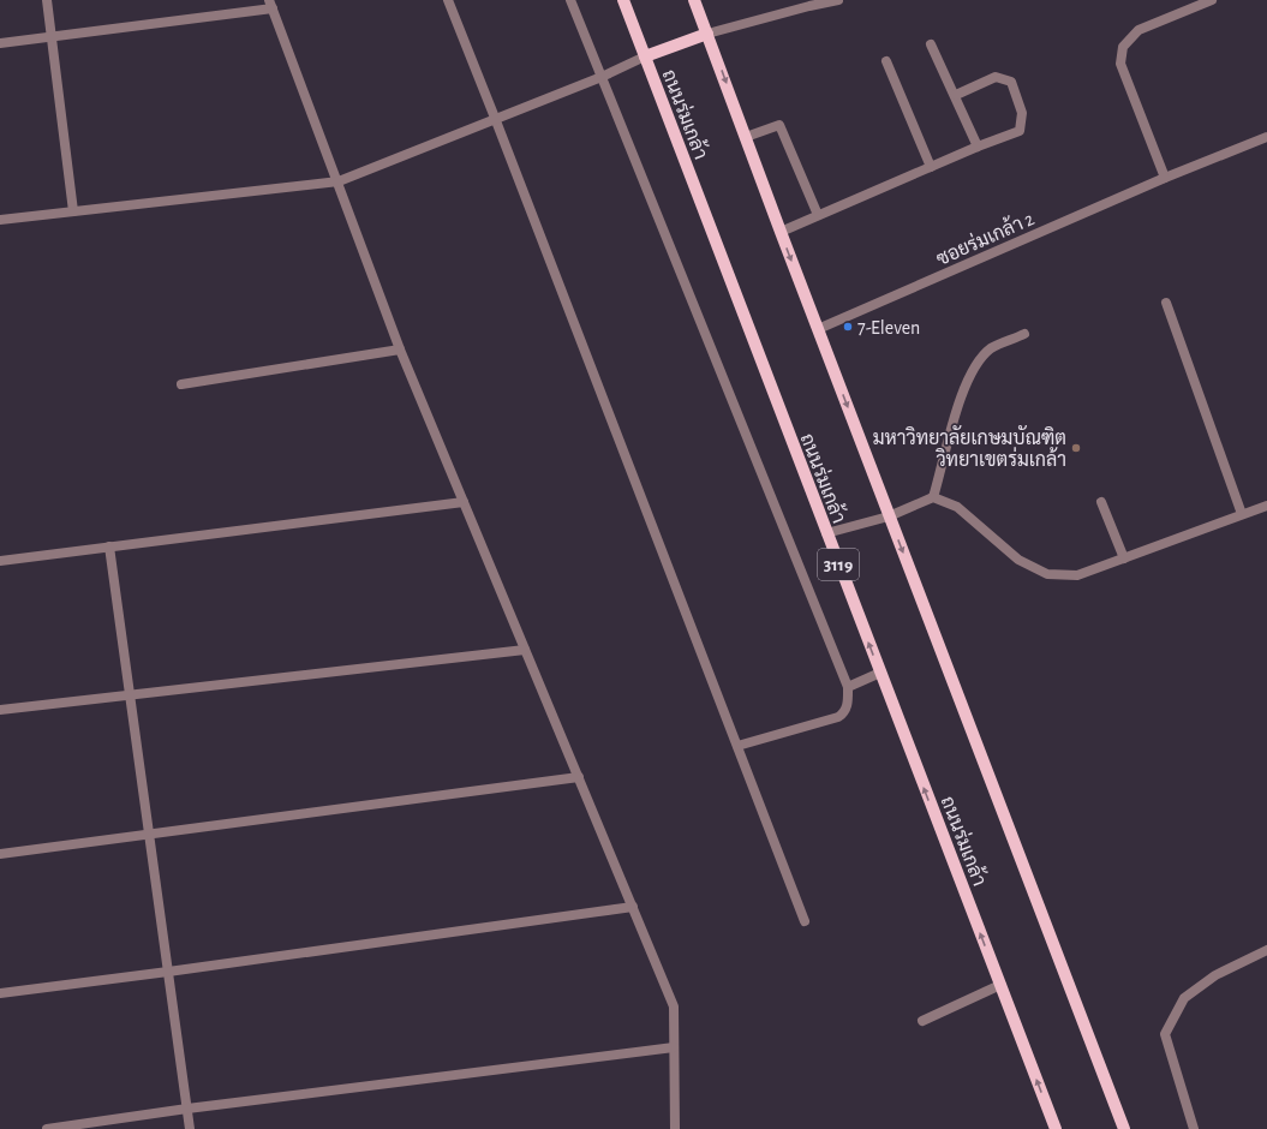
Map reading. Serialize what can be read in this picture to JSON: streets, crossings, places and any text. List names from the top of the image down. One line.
{"streets":{"main road":["ถนนร่มเกล้า","3119"],"street":["ซอยร่มเกล้า 2"]},"places":["7-Eleven","มหาวิทยาลัยเกษมบัณฑิต วิทยาเขตร่มเกล้า"]}
